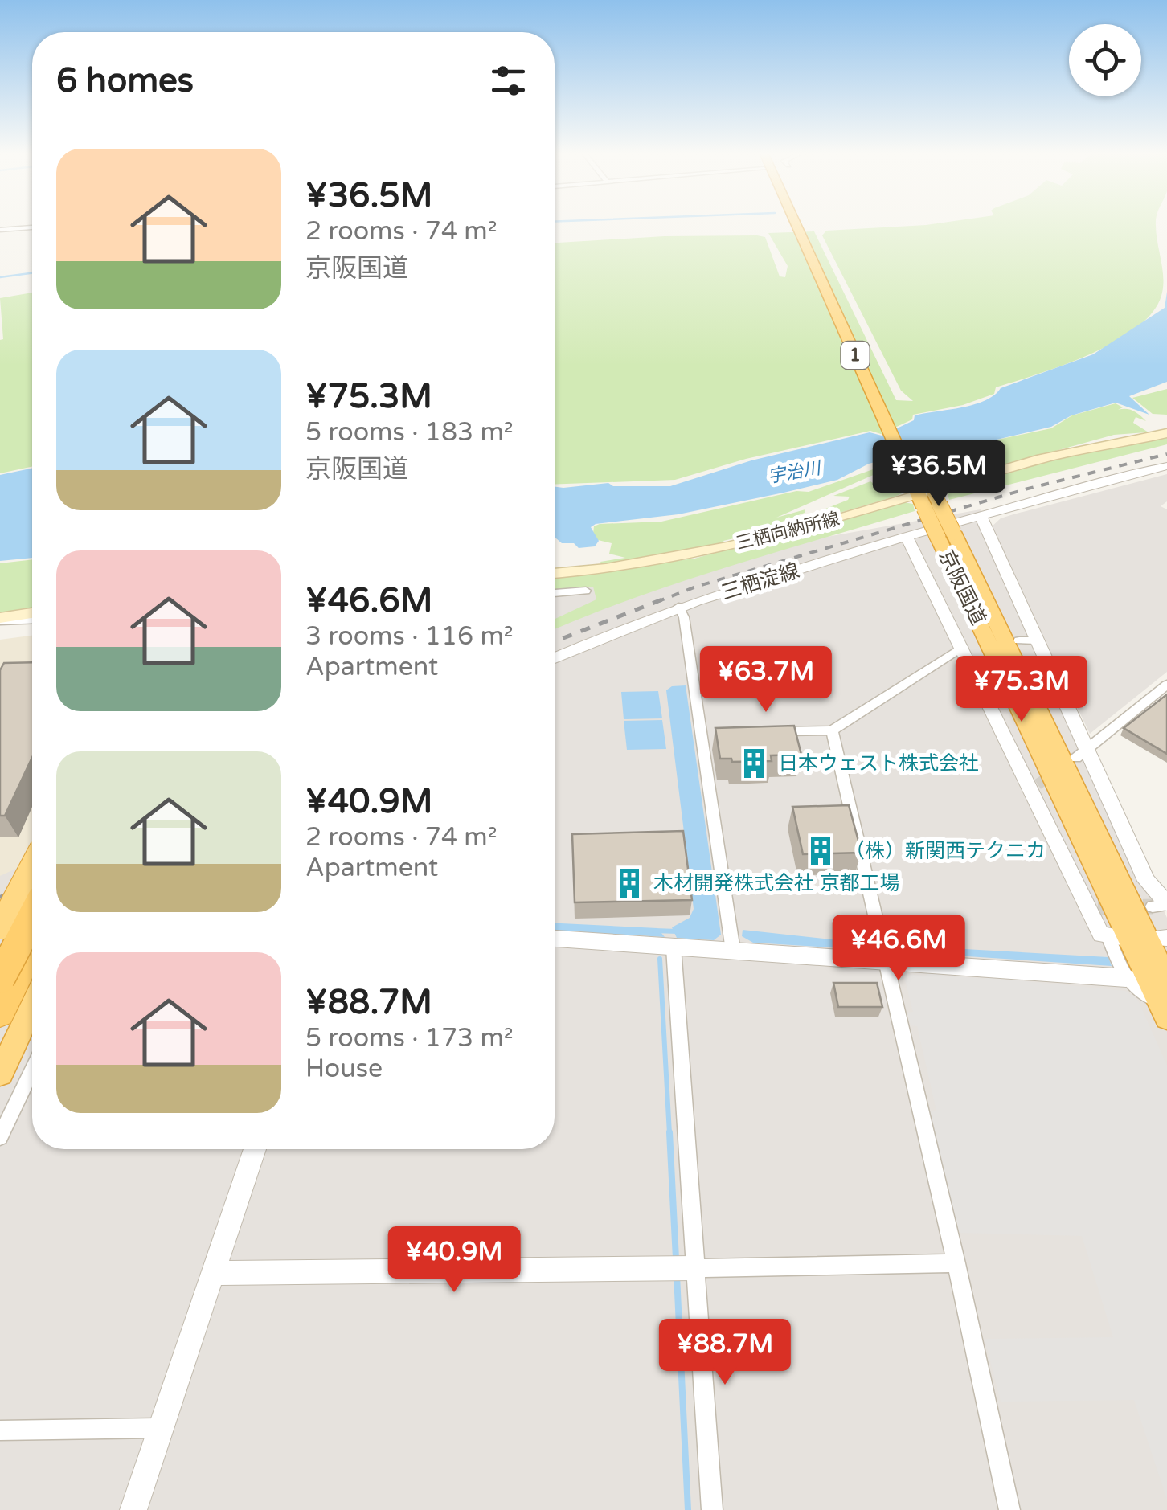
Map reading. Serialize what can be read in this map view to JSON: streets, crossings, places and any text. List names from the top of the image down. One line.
{"streets":{"highway":["1","京阪国道"],"main road":["三栖向納所線"],"street":["三栖淀線"]},"crossings":[["三栖向納所線","京阪国道"]],"water":["宇治川"],"places":{"building":["日本ウェスト株式会社","（株）新関西テクニカ","木材開発株式会社 京都工場"]},"page":{"heading":"6 homes","list":[{"name":"¥36.5M","note":"2 rooms · 74 m² · 京阪国道"},{"name":"¥75.3M","note":"5 rooms · 183 m² · 京阪国道"},{"name":"¥46.6M","note":"3 rooms · 116 m² · Apartment"},{"name":"¥40.9M","note":"2 rooms · 74 m² · Apartment"},{"name":"¥88.7M","note":"5 rooms · 173 m² · House"}],"price":["¥36.5M","¥63.7M","¥75.3M","¥46.6M","¥40.9M","¥88.7M"]}}
